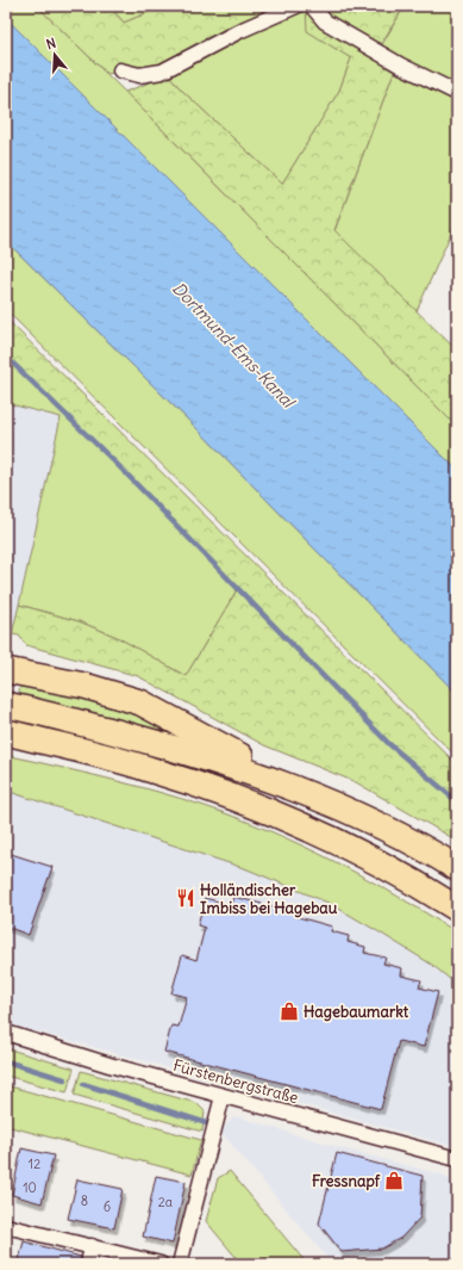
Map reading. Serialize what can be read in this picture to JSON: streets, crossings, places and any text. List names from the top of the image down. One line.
{"streets":{"street":["Fürstenbergstraße"]},"water":["Dortmund-Ems-Kanal"],"places":{"restaurant":["Holländischer Imbiss bei Hagebau"],"shop":["Hagebaumarkt","Fressnapf"]},"house_numbers":["12","10","8","2a","6"],"north":"top"}
